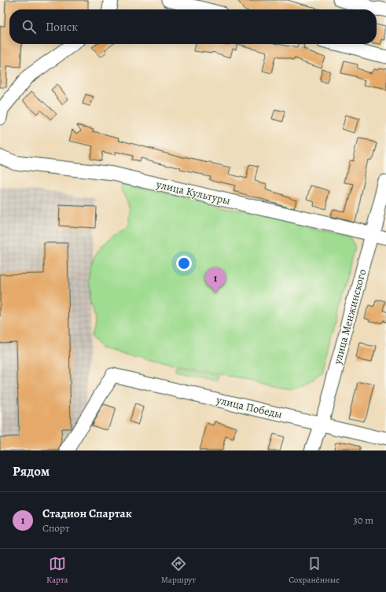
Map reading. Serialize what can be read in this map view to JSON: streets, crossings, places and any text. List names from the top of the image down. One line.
{"streets":{"street":["улица Культуры","улица Менжинского","улица Победы"]},"crossings":[["улица Культуры","улица Менжинского"],["улица Менжинского","улица Победы"]],"page":{"search":"Поиск","pins":"1","heading":"Рядом","list":[{"mark":"1","name":"Стадион Спартак","note":"Спорт","value":"30 m"}],"nav":["Карта","Маршрут","Сохранённые"]}}
